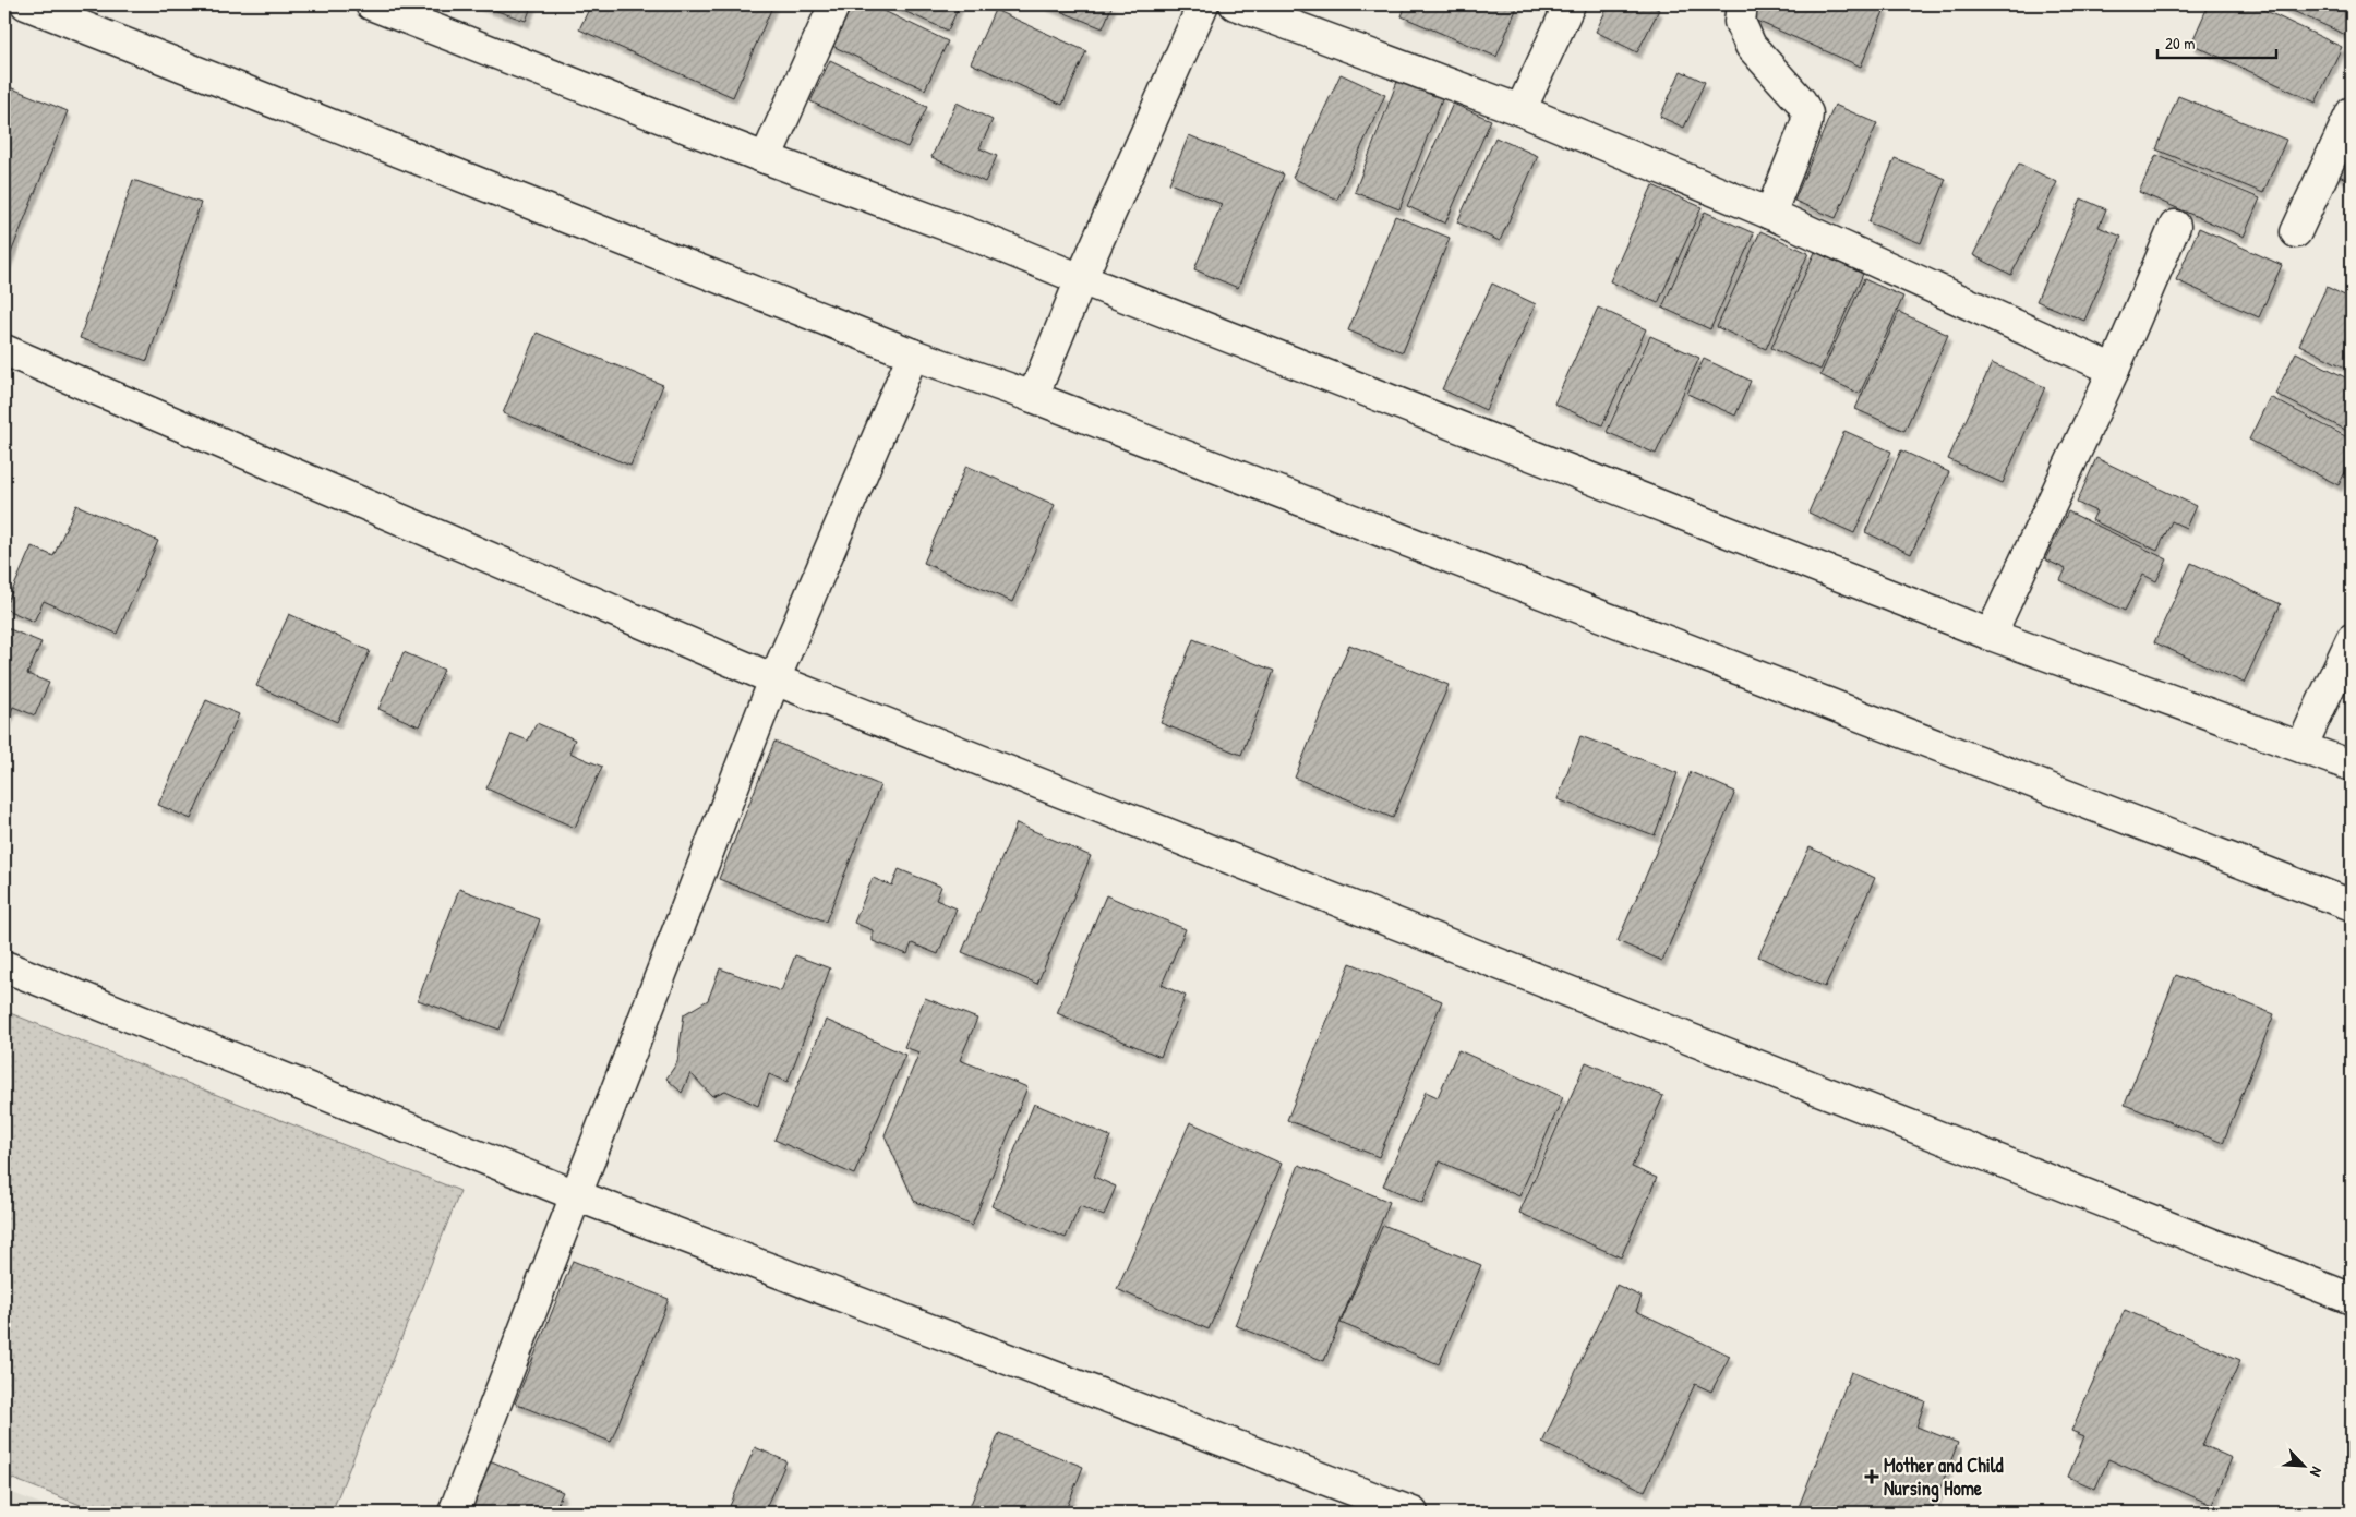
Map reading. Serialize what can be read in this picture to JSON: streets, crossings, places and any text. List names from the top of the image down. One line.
{"places":{"health":["Mother and Child Nursing Home"]},"scale_bar":"20 m","north":"bottom right"}
